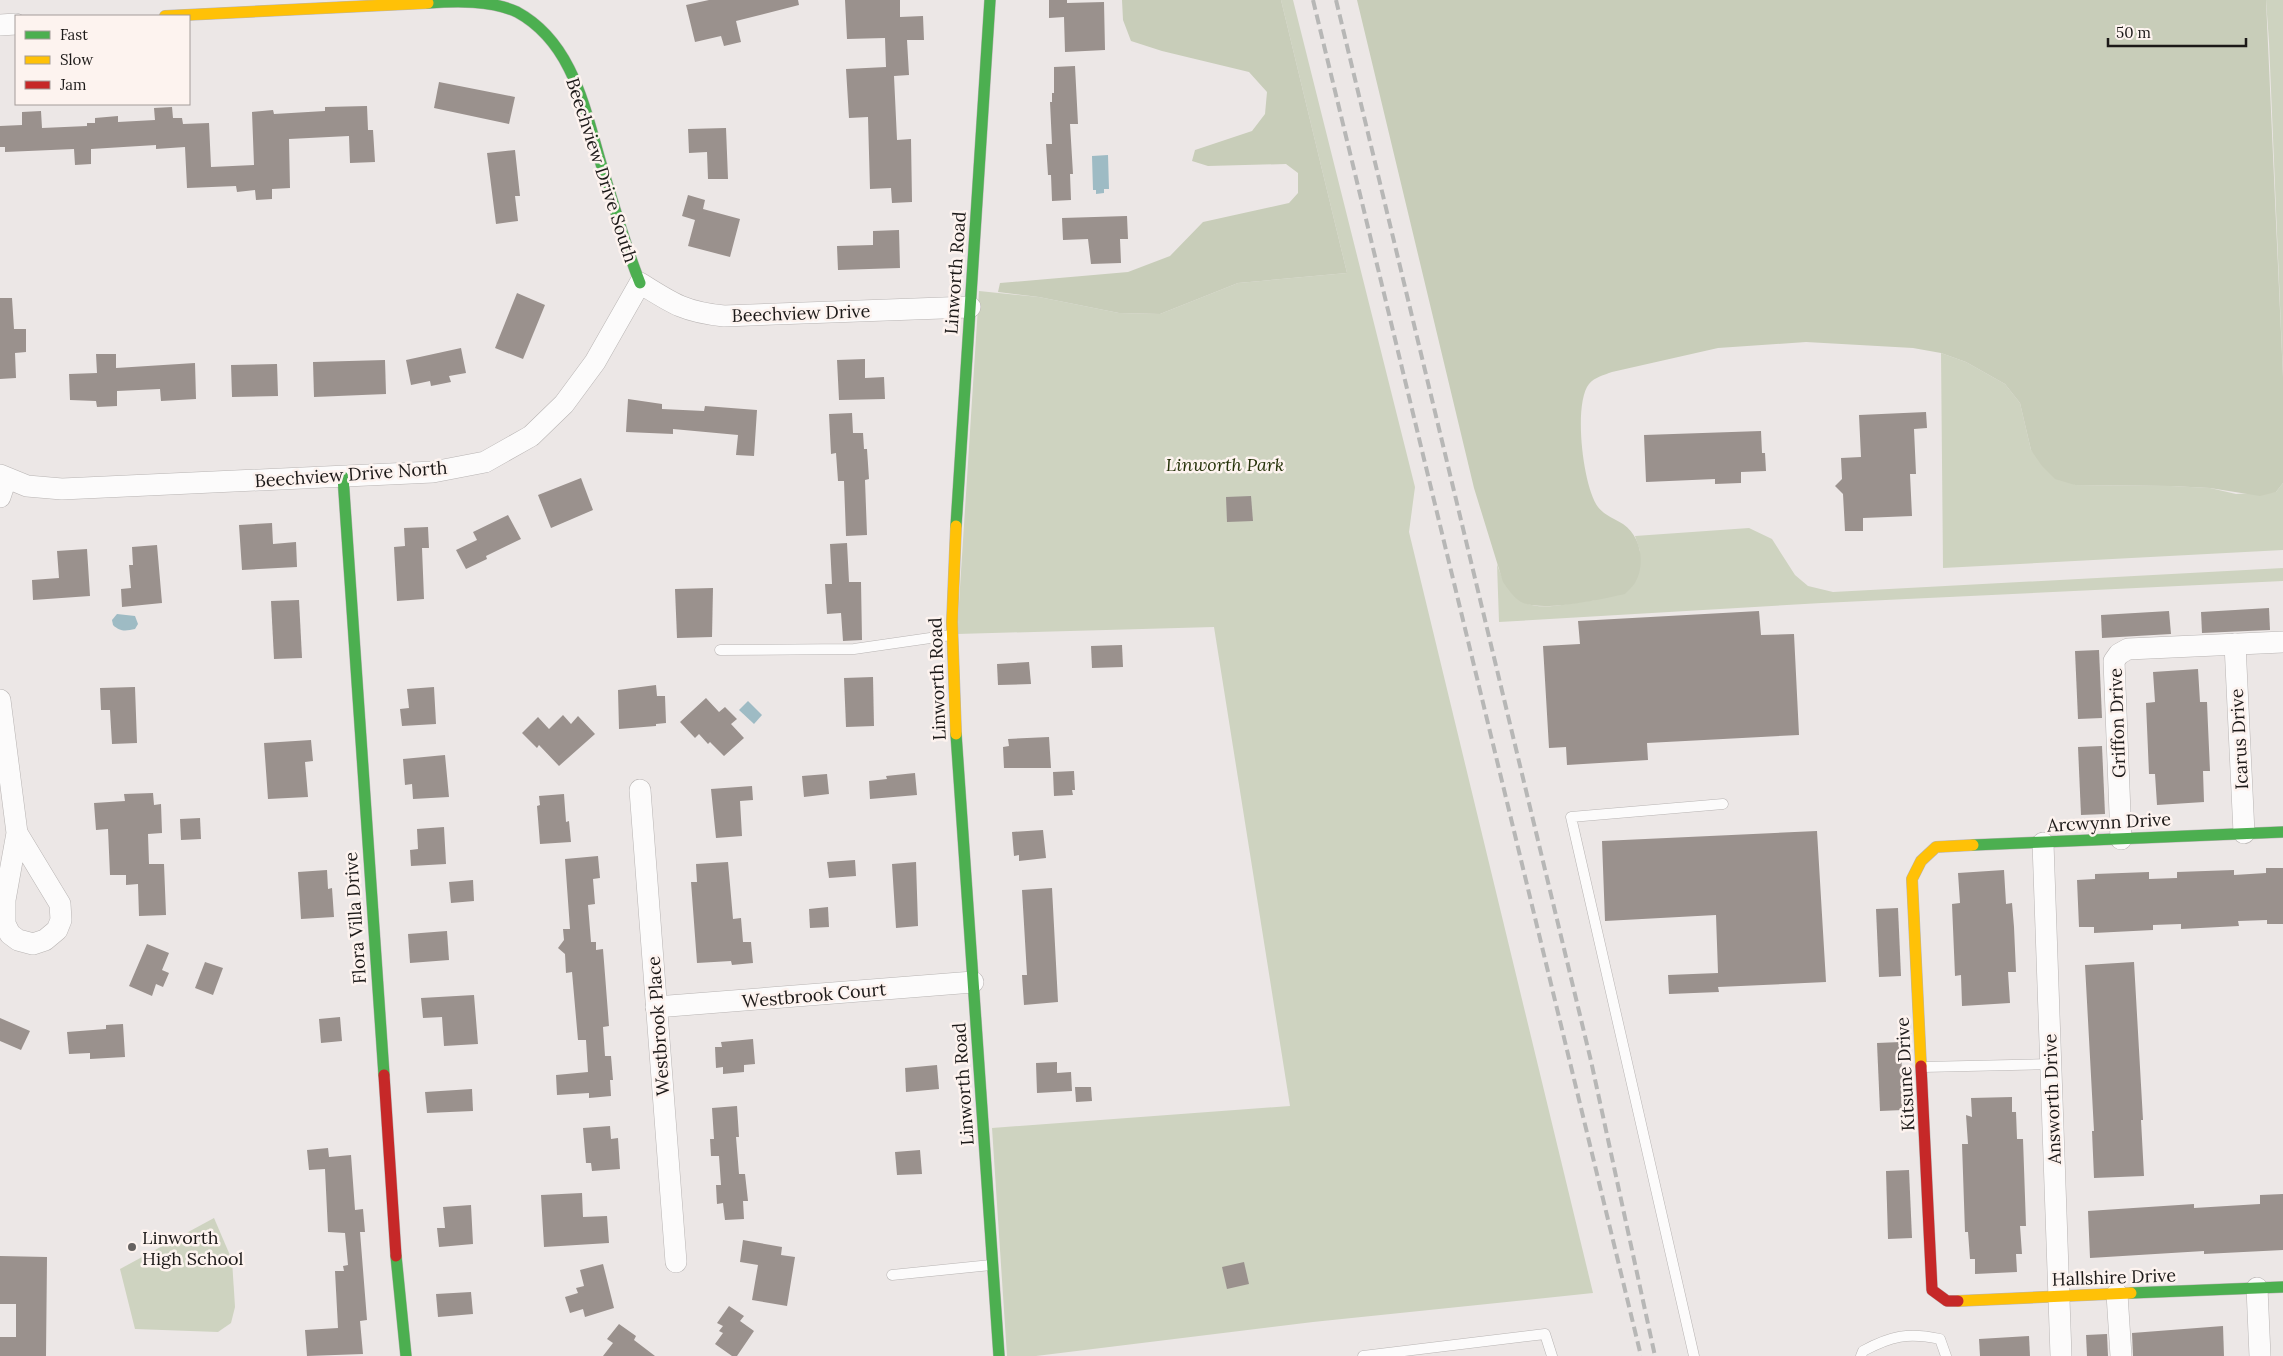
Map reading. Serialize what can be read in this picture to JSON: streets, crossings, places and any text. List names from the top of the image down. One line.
{"streets":{"street":["Beechview Drive South","Linworth Road","Beechview Drive","Beechview Drive North","Griffon Drive","Icarus Drive","Arcwynn Drive","Flora Villa Drive","Westbrook Court","Westbrook Place","Kitsune Drive","Answorth Drive","Hallshire Drive"]},"crossings":[["Beechview Drive South","Beechview Drive"],["Beechview Drive South","Beechview Drive North"],["Linworth Road","Beechview Drive"],["Linworth Road","Westbrook Court"],["Beechview Drive","Beechview Drive North"],["Beechview Drive North","Flora Villa Drive"],["Griffon Drive","Icarus Drive"],["Griffon Drive","Arcwynn Drive"],["Icarus Drive","Arcwynn Drive"],["Arcwynn Drive","Kitsune Drive"],["Arcwynn Drive","Answorth Drive"],["Westbrook Court","Westbrook Place"],["Kitsune Drive","Hallshire Drive"],["Answorth Drive","Hallshire Drive"]],"parks":["Linworth Park"],"places":["Linworth High School"],"legend":["Fast","Slow","Jam"],"scale_bar":"50 m"}
